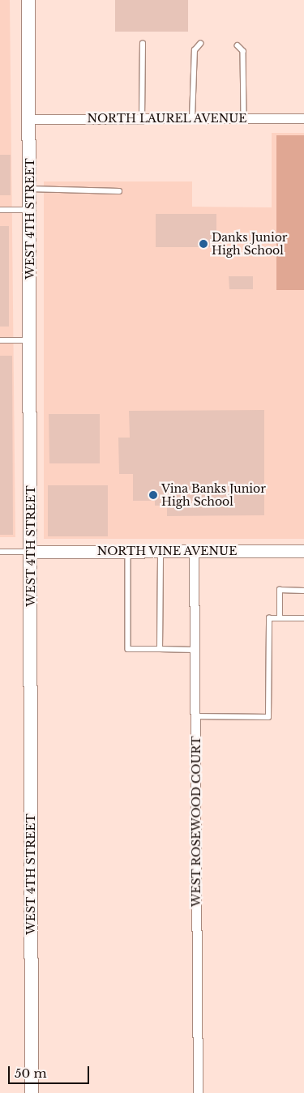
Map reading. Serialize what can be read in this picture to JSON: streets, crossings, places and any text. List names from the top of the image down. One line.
{"streets":{"main road":["WEST 4TH STREET"],"street":["NORTH LAUREL AVENUE","NORTH VINE AVENUE","WEST ROSEWOOD COURT"]},"crossings":[["NORTH LAUREL AVENUE","WEST 4TH STREET"],["WEST 4TH STREET","NORTH VINE AVENUE"],["NORTH VINE AVENUE","WEST ROSEWOOD COURT"]],"places":["Danks Junior High School","Vina Banks Junior High School"],"scale_bar":"50 m"}
